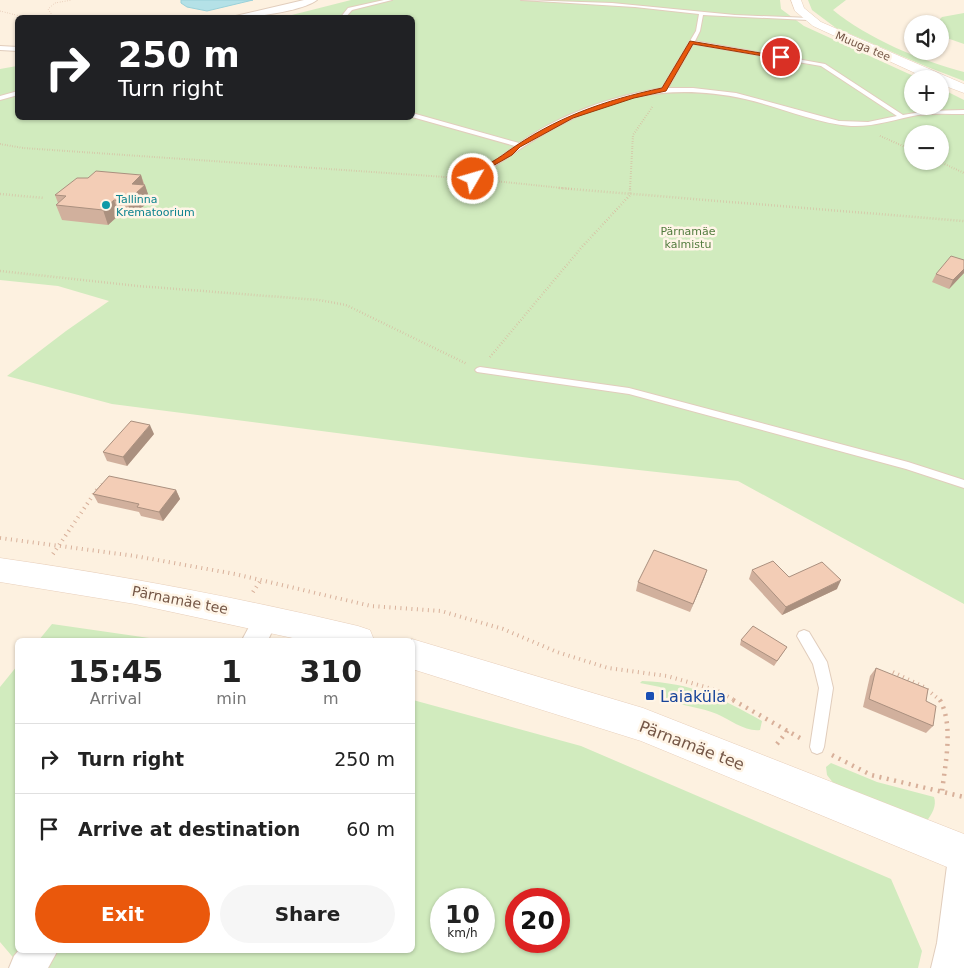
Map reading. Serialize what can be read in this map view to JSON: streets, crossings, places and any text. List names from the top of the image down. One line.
{"streets":{"main road":["Muuga tee","Pärnamäe tee"]},"parks":["Pärnamäe kalmistu"],"places":{"other":["Tallinna Krematoorium"],"transit":["Laiaküla"]},"page":{"map_buttons":["+","−"],"turn":["250 m","Turn right"],"eta":["15:45","Arrival","1","min","310","m"],"list":[{"name":"Turn right","value":"250 m"},{"name":"Arrive at destination","value":"60 m"}],"buttons":["Exit","Share"],"speed":"10 km/h","limit":"20"}}
